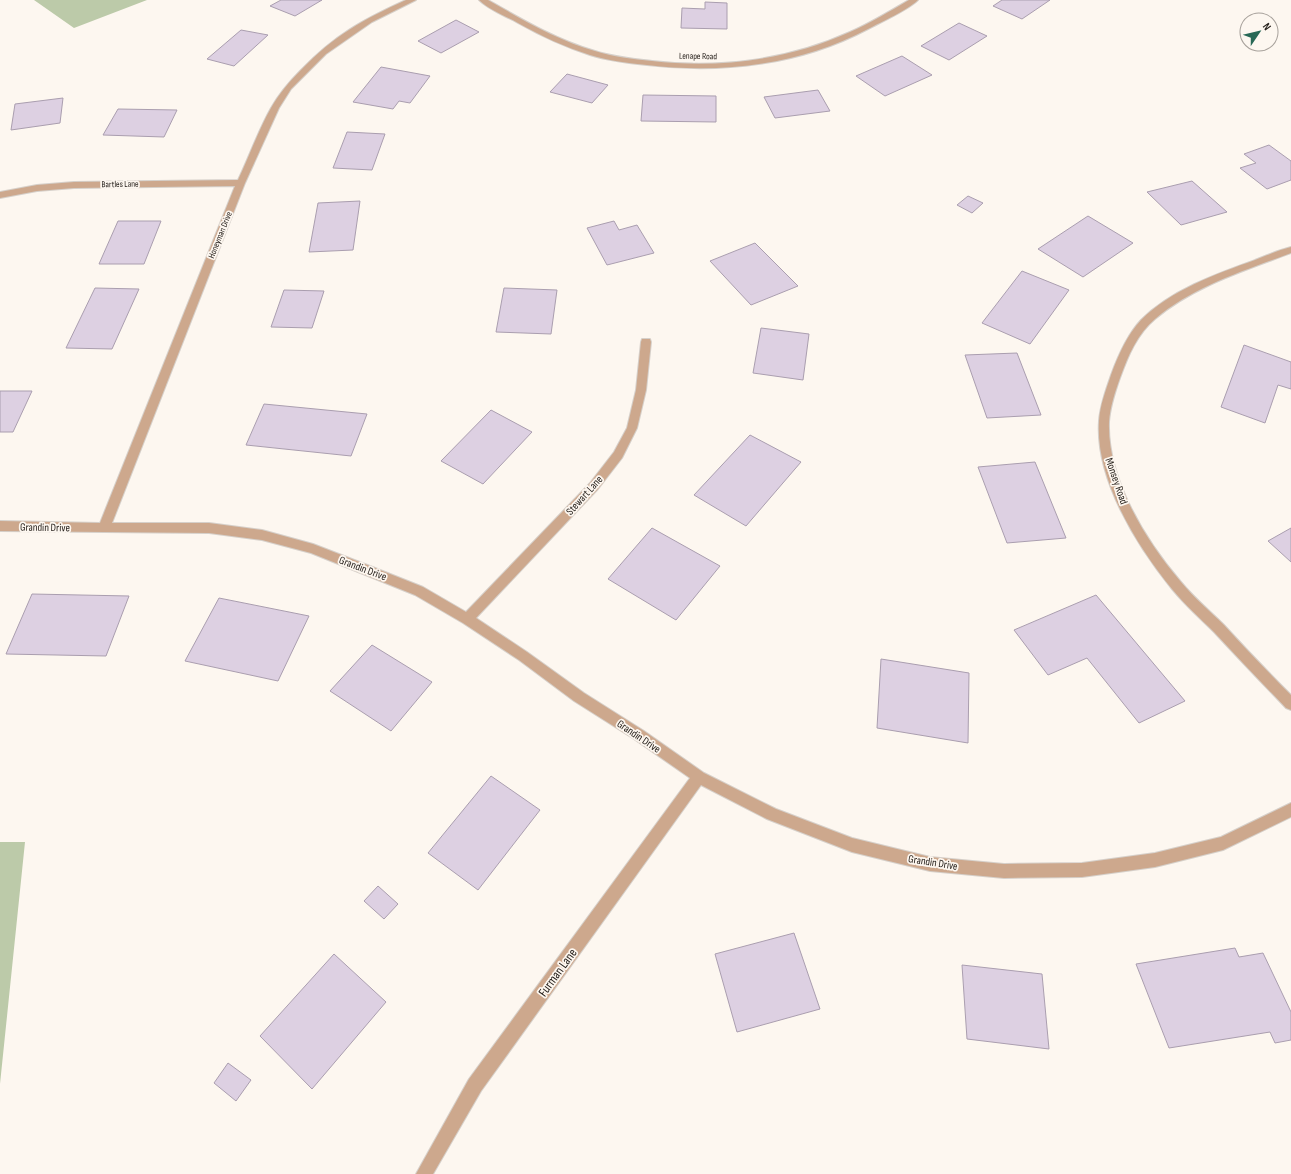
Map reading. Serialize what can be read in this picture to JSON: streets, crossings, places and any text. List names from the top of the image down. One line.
{"streets":{"street":["Lenape Road","Bartles Lane","Honeyman Drive","Monsey Road","Stewart Lane","Grandin Drive","Furman Lane"]},"crossings":[["Bartles Lane","Honeyman Drive"],["Honeyman Drive","Grandin Drive"],["Stewart Lane","Grandin Drive"],["Grandin Drive","Furman Lane"]],"north":"top right"}
